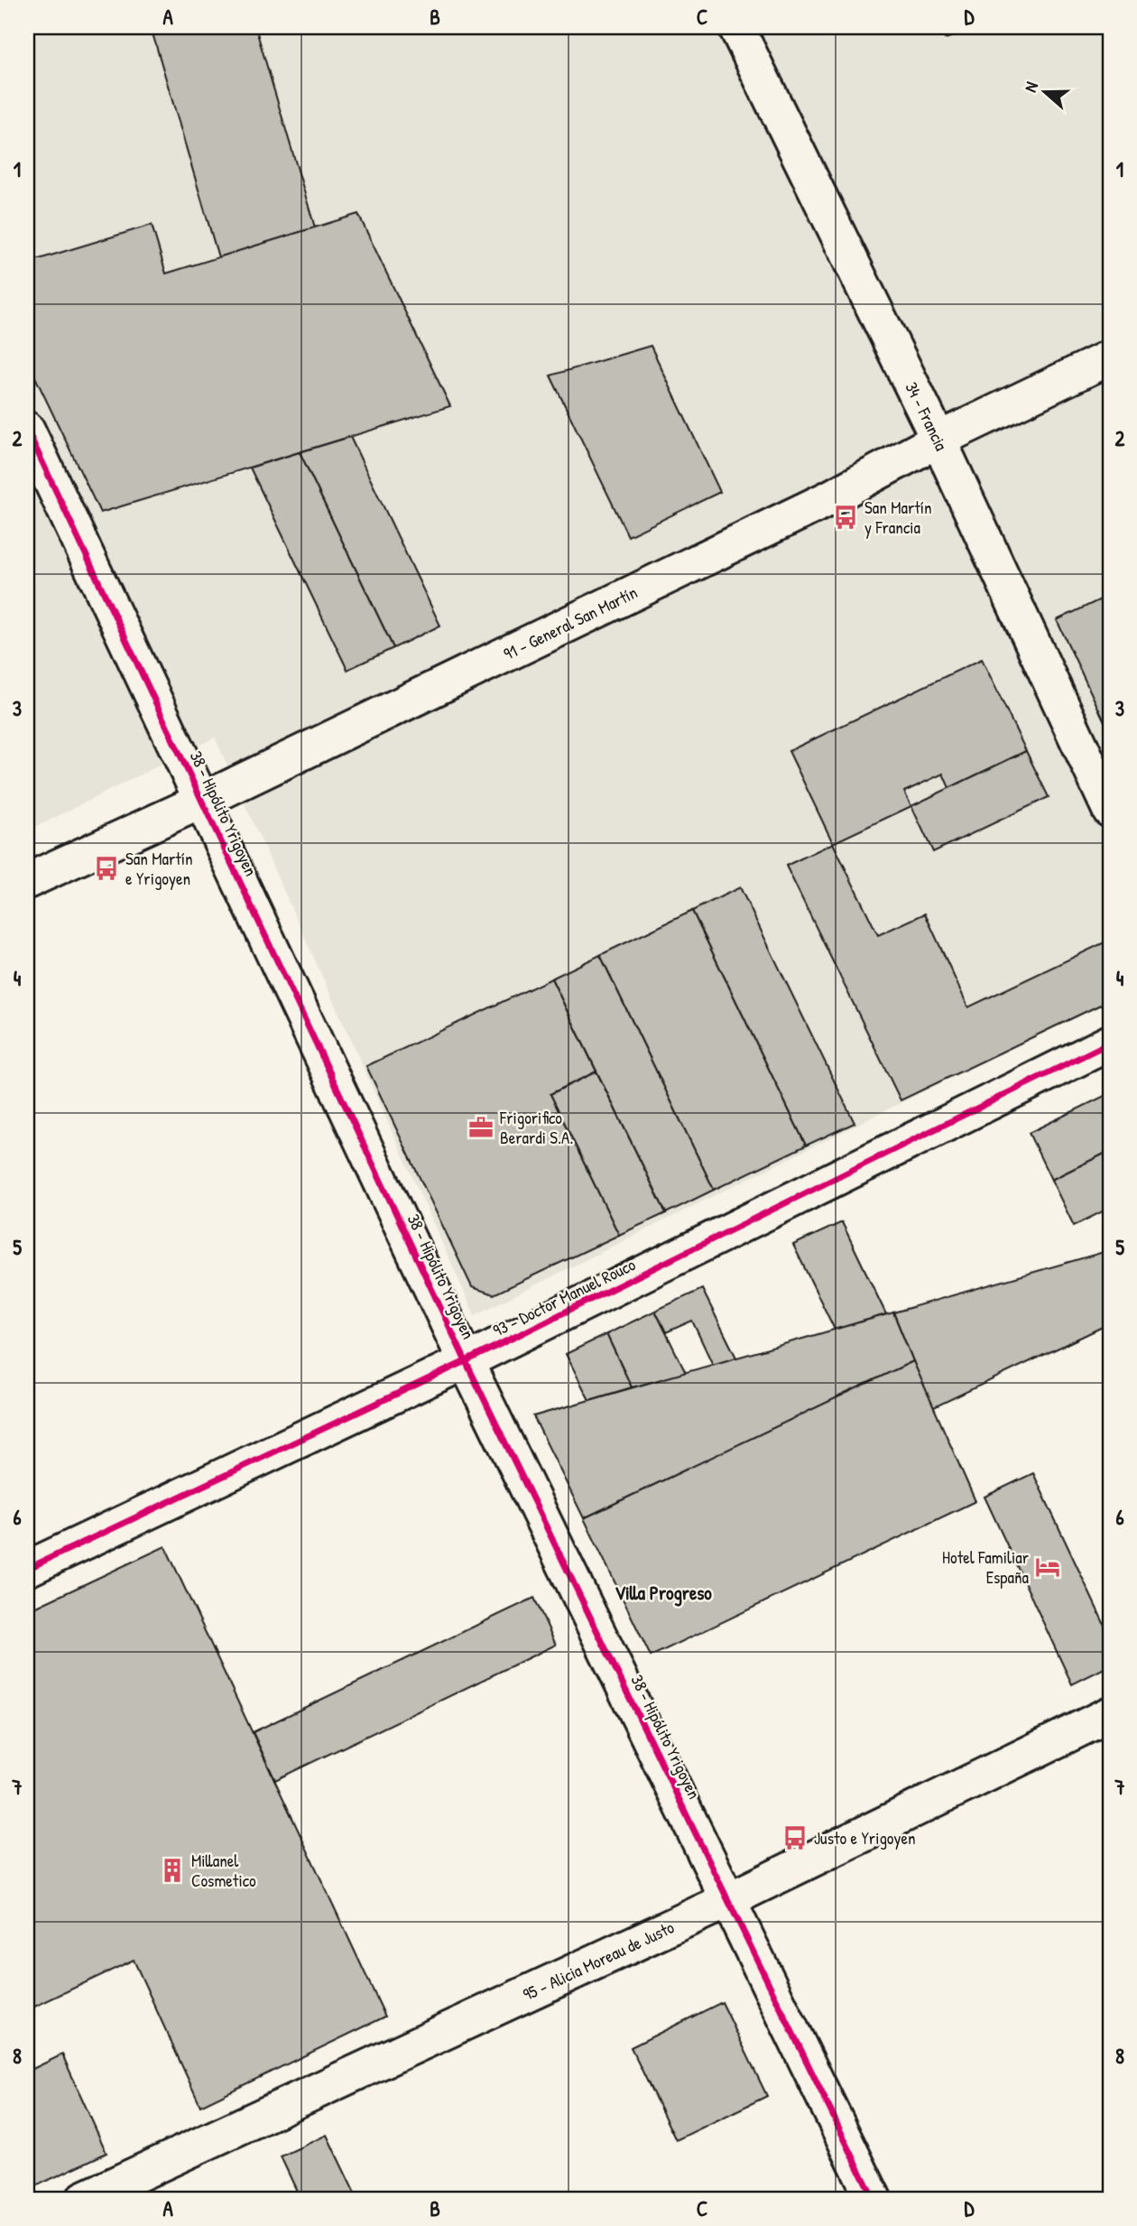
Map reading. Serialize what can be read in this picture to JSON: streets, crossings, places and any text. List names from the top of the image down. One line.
{"streets":{"street":["34 - Francia","91 - General San Martín","38 - Hipólito Yrigoyen","93 - Doctor Manuel Rouco","95 - Alicia Moreau de Justo"]},"crossings":[["34 - Francia","91 - General San Martín"],["91 - General San Martín","38 - Hipólito Yrigoyen"],["38 - Hipólito Yrigoyen","93 - Doctor Manuel Rouco"],["38 - Hipólito Yrigoyen","95 - Alicia Moreau de Justo"]],"districts":["Villa Progreso"],"places":{"bus stop":["San Martín y Francia","San Martín e Yrigoyen","Justo e Yrigoyen"],"office":["Frigorifico Berardi S.A."],"hotel":["Hotel Familiar España"],"building":["Millanel Cosmetico"]},"north":"left","grid":{"columns":["A","B","C","D"],"rows":["1","2","3","4","5","6","7","8"]}}
